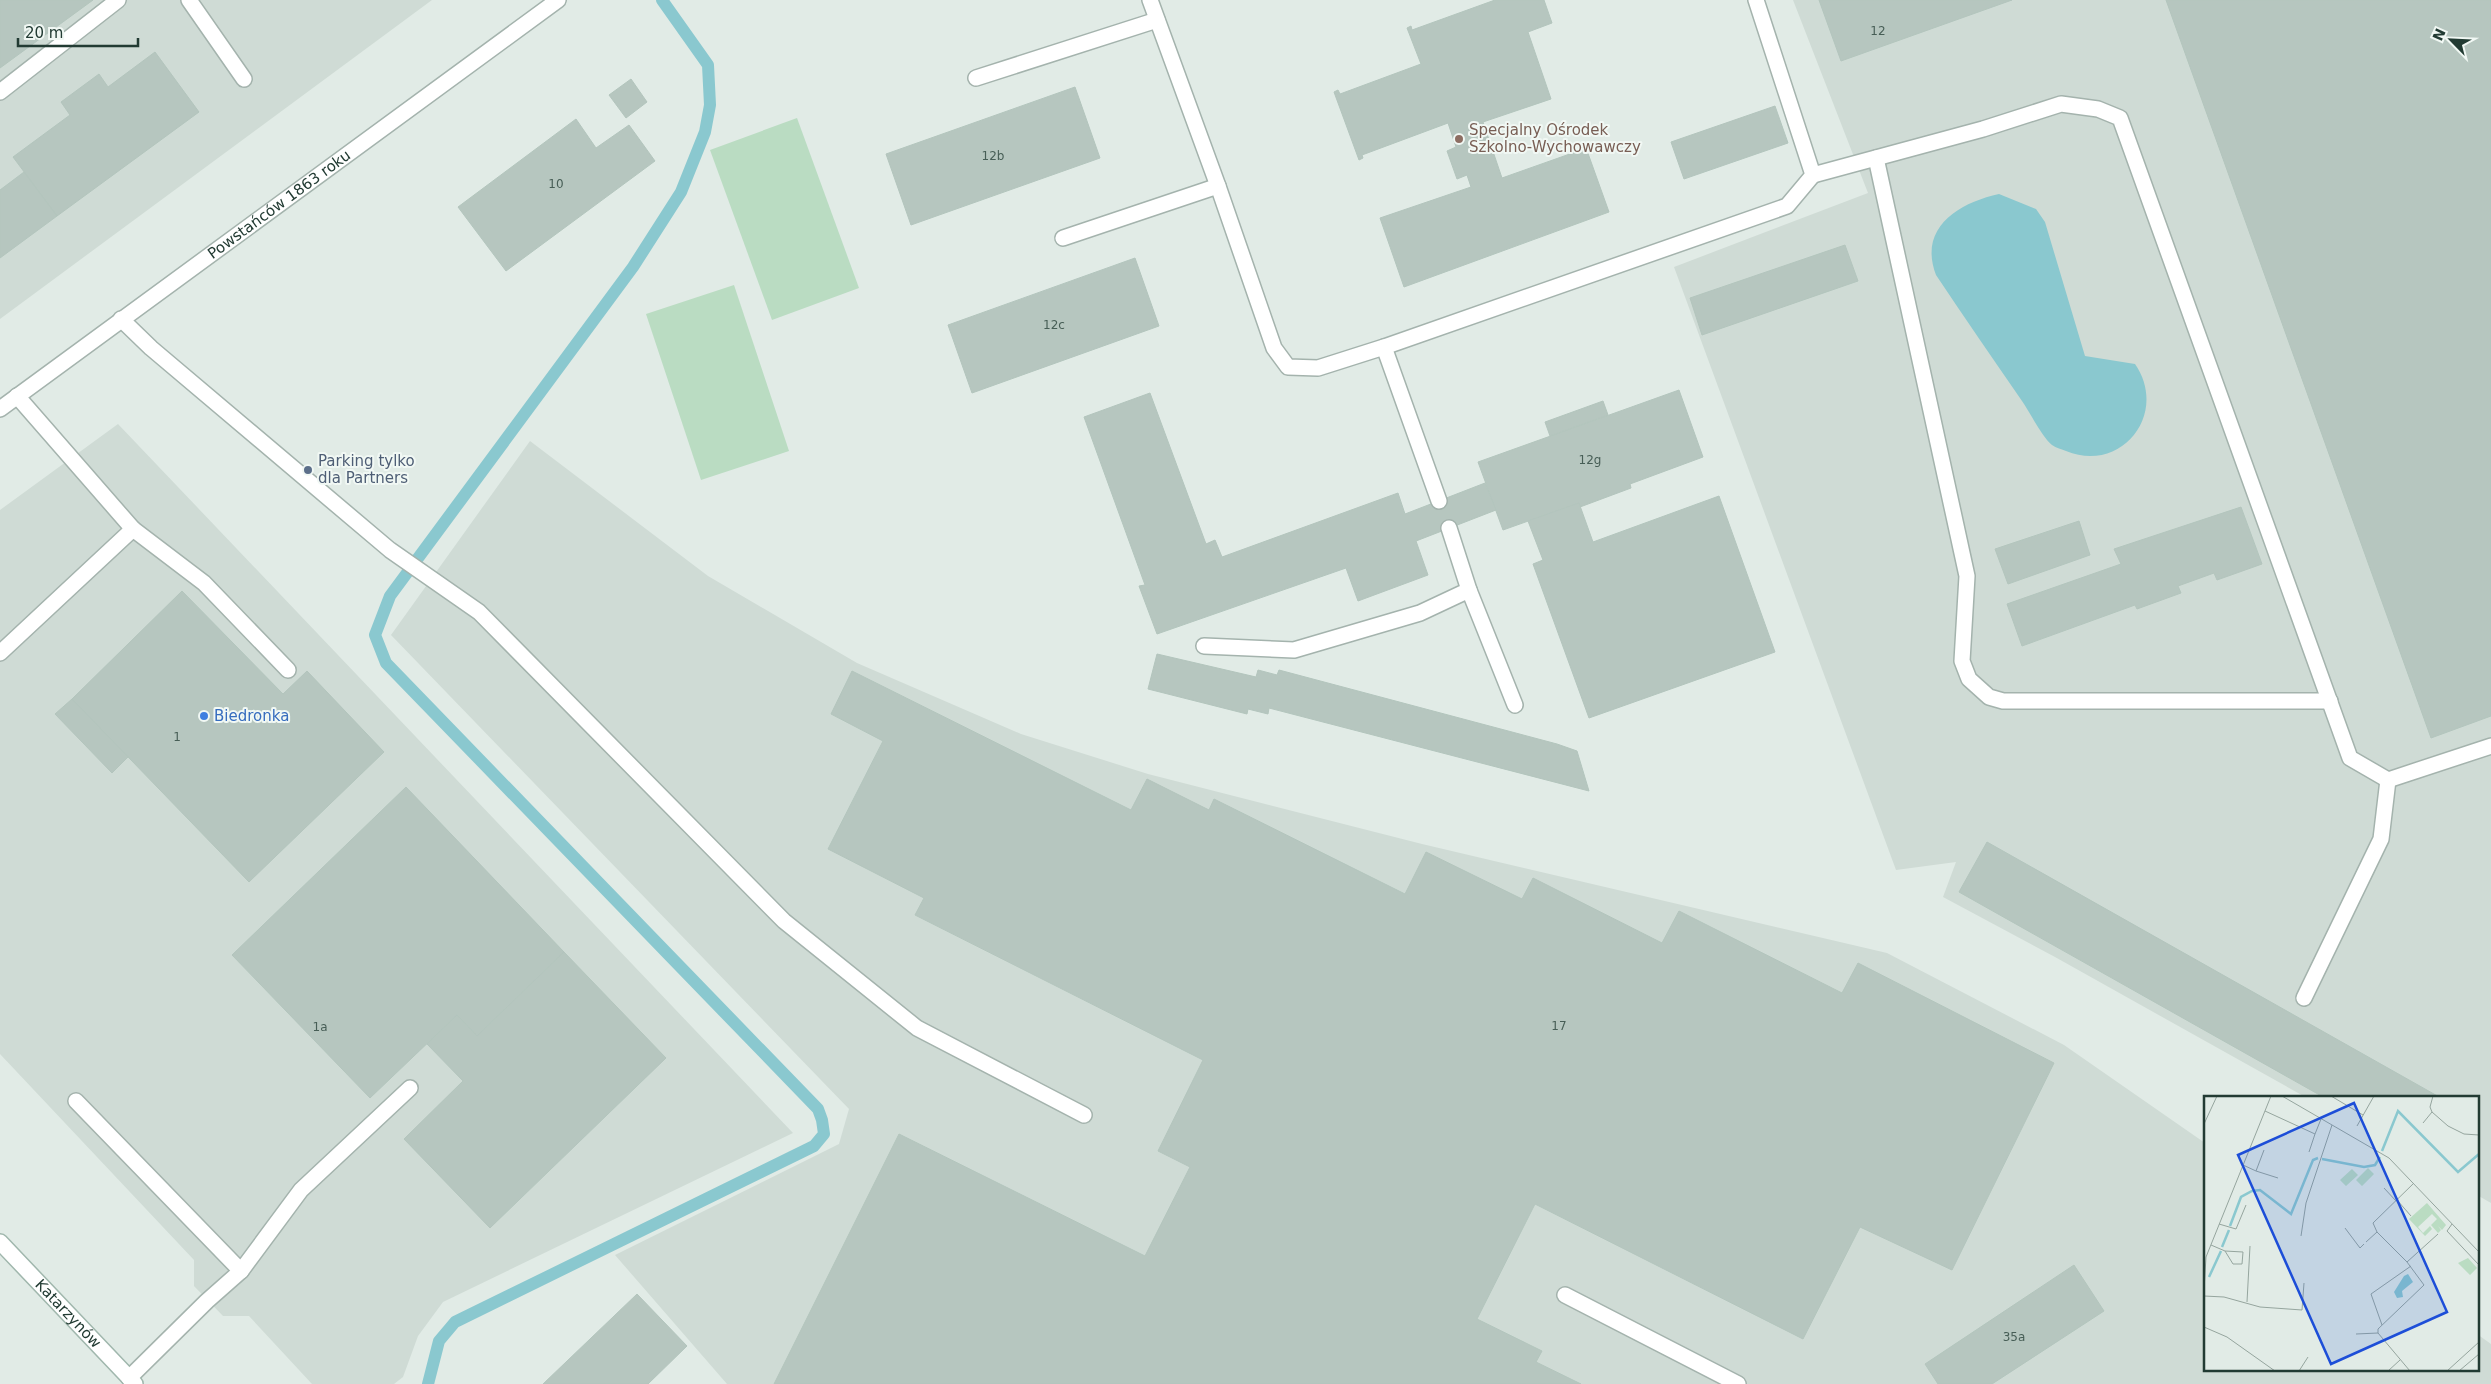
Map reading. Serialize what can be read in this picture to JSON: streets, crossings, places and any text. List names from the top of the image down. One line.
{"streets":{"street":["Powstańców 1863 roku","Katarzynów"]},"places":["Specjalny Ośrodek Szkolno-Wychowawczy","Parking tylko dla Partners","Biedronka"],"house_numbers":["12","12b","10","12c","12g","1","17","1a","35a"],"scale_bar":"20 m","north":"top left"}
